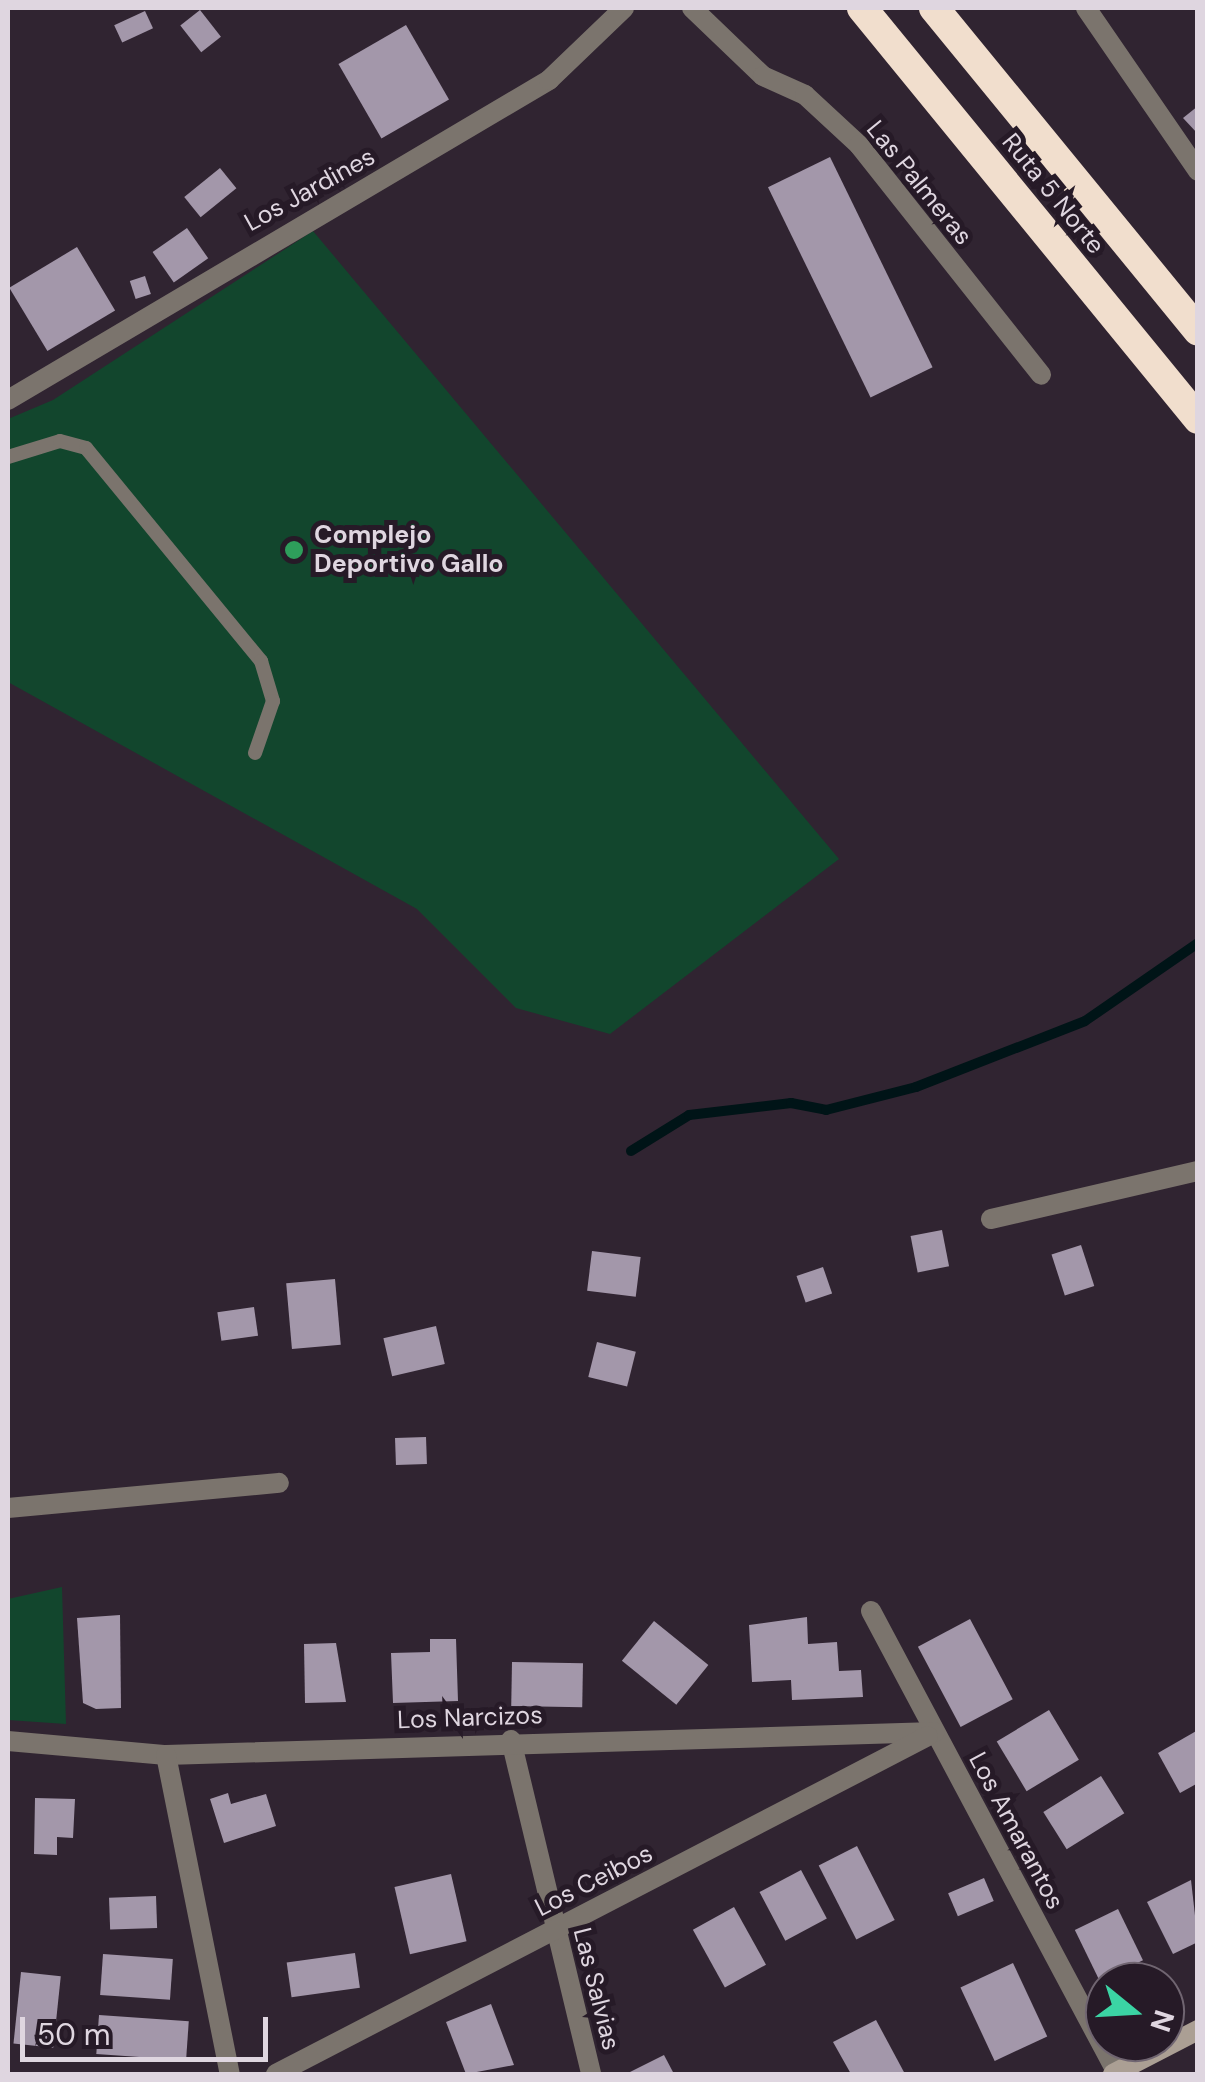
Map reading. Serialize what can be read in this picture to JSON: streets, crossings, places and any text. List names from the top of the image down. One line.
{"streets":{"highway":["Ruta 5 Norte"],"street":["Las Palmeras","Los Jardines","Los Narcizos","Los Amarantos","Los Ceibos","Las Salvias"]},"crossings":[["Los Narcizos","Los Amarantos"],["Los Narcizos","Los Ceibos"],["Los Narcizos","Las Salvias"],["Los Amarantos","Los Ceibos"],["Los Ceibos","Las Salvias"]],"places":["Complejo Deportivo Gallo"],"scale_bar":"50 m","north":"right"}
